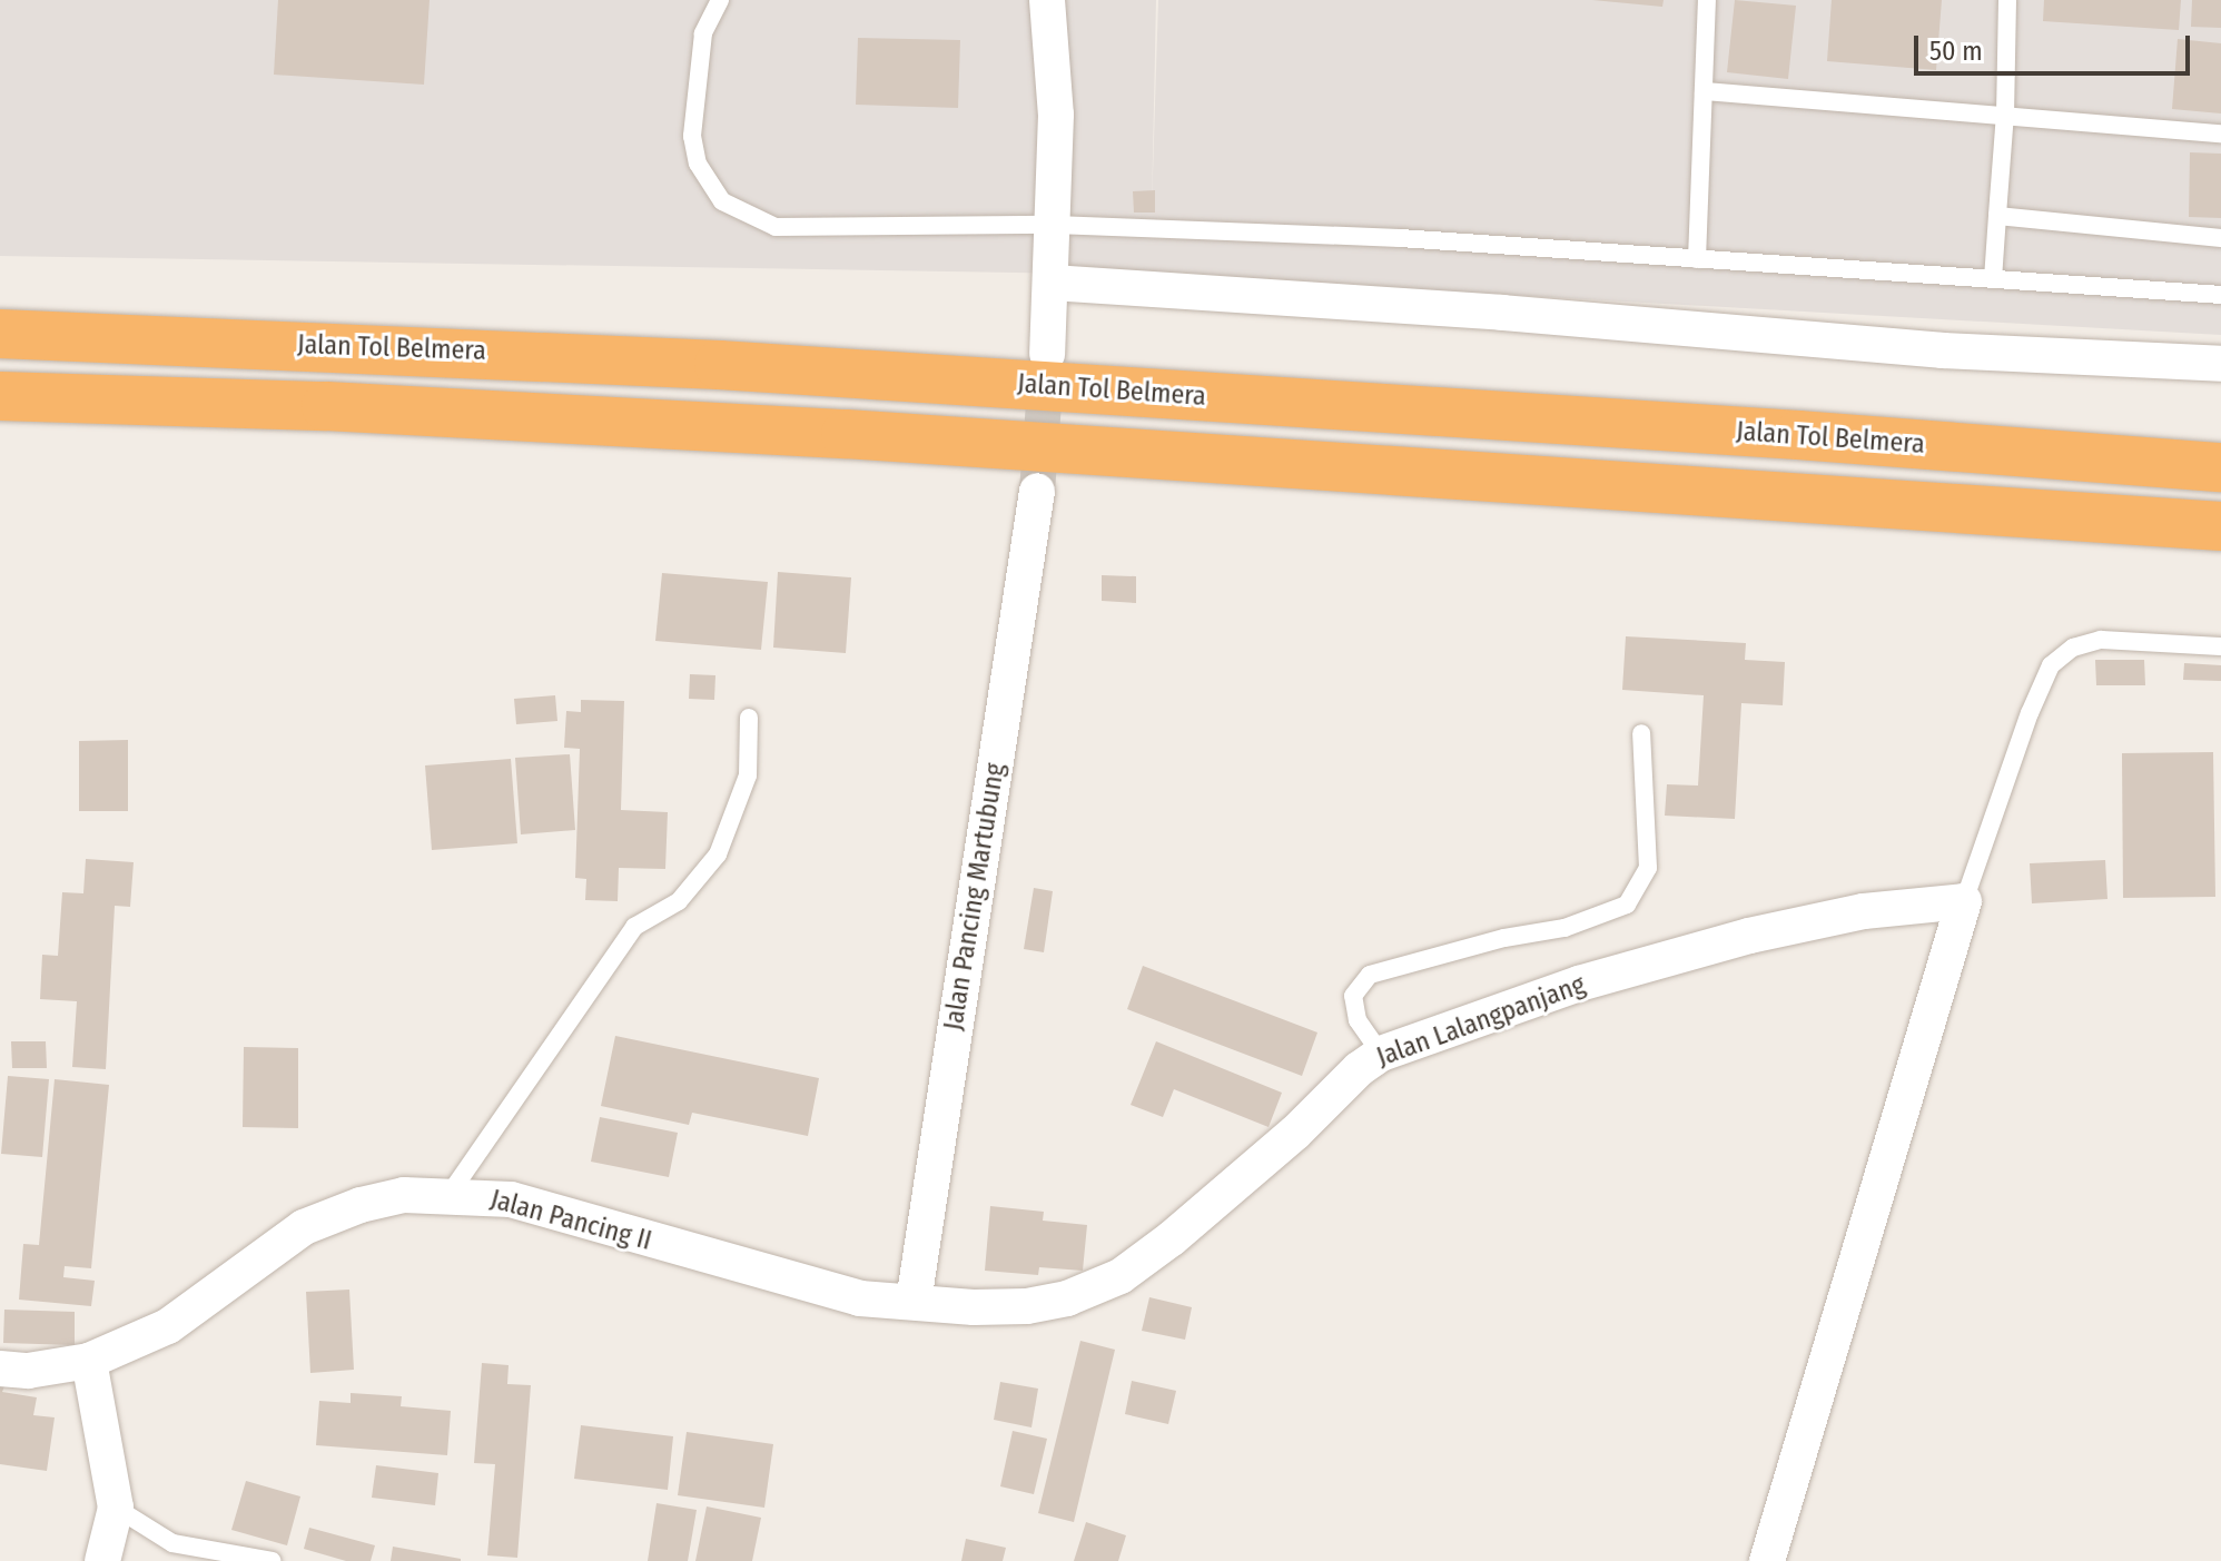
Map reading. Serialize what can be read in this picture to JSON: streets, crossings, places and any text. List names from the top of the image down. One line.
{"streets":{"highway":["Jalan Tol Belmera"],"street":["Jalan Pancing Martubung","Jalan Lalangpanjang","Jalan Pancing II"]},"crossings":[["Jalan Pancing Martubung","Jalan Lalangpanjang"],["Jalan Pancing Martubung","Jalan Pancing II"],["Jalan Lalangpanjang","Jalan Pancing II"]],"scale_bar":"50 m"}
